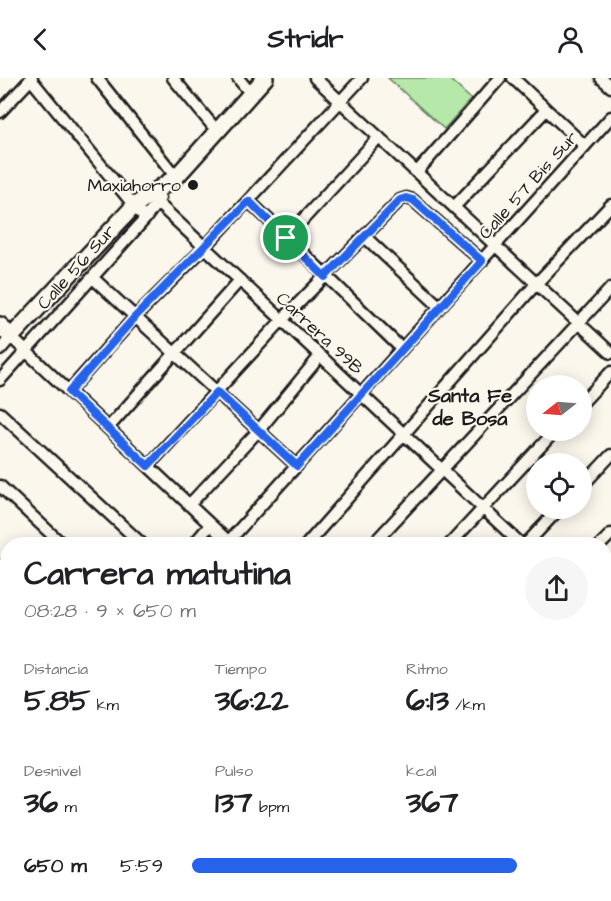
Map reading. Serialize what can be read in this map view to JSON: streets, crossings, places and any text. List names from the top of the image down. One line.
{"streets":{"street":["Calle 57 Bis Sur","Calle 56 Sur","Carrera 99B"]},"crossings":[["Calle 57 Bis Sur","Carrera 99B"],["Calle 56 Sur","Carrera 99B"]],"districts":["Santa Fe de Bosa"],"places":["Maxiahorro"],"north":"left","page":{"header":"Stridr","heading":["Carrera matutina","08:28 · 9 × 650 m"],"stats":[["Distancia","5.85 km"],["Tiempo","36:22"],["Ritmo","6:13 /km"],["Desnivel","36 m"],["Pulso","137 bpm"],["kcal","367"]],"list":[{"name":"650 m","note":"5:59"}]}}
